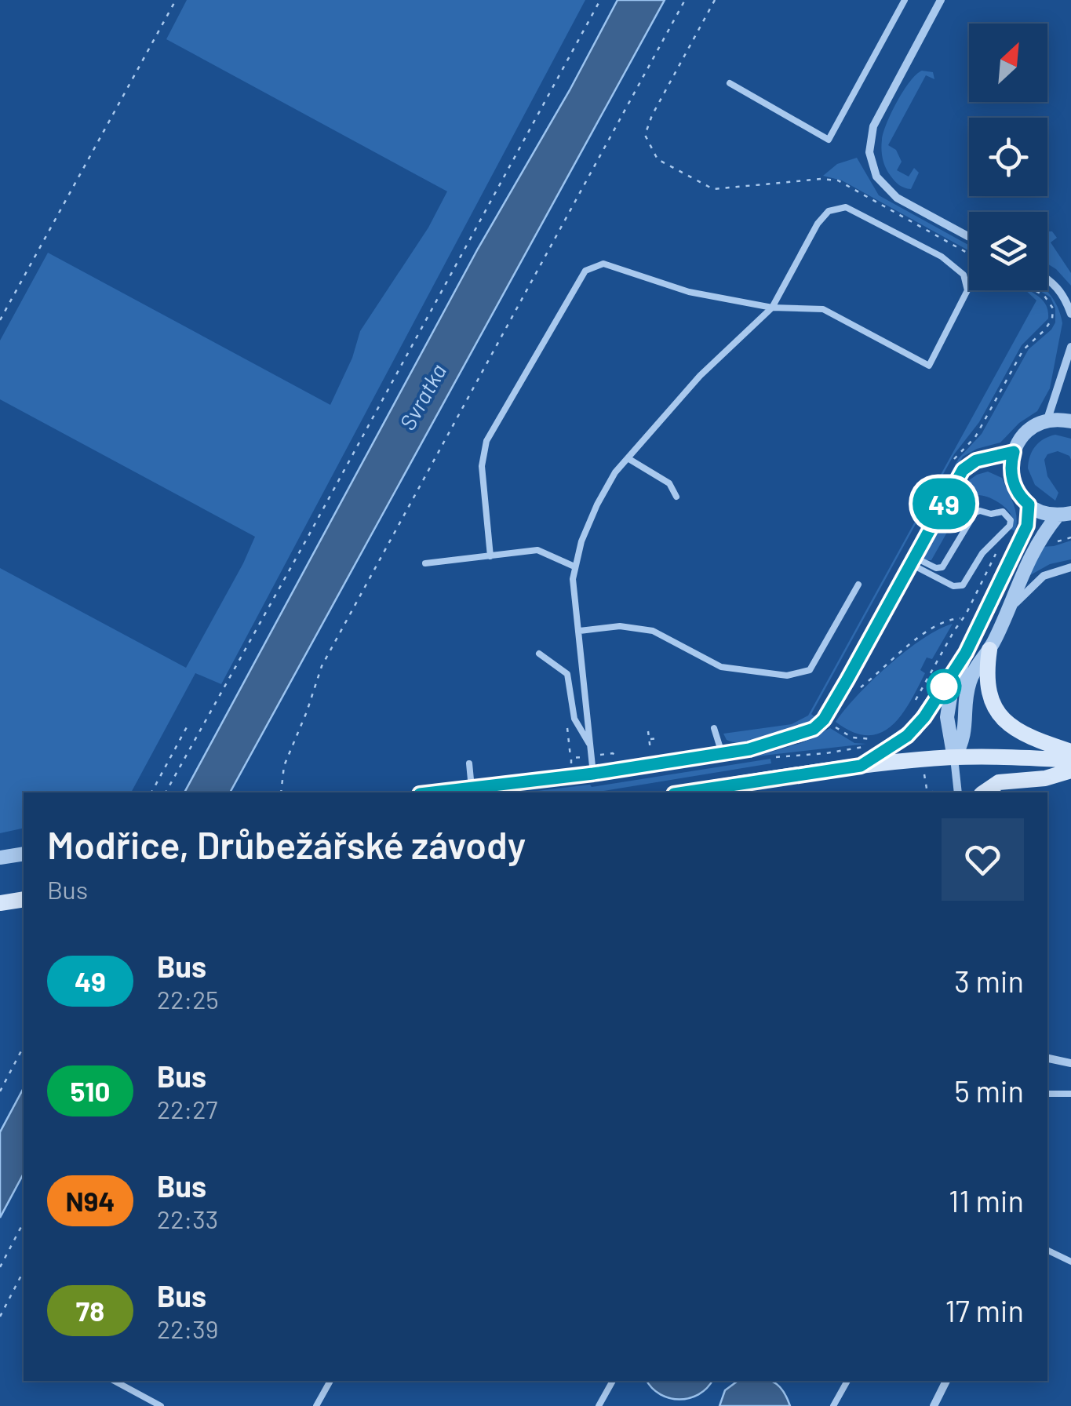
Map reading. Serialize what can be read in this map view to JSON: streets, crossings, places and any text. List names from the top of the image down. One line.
{"water":["Svratka"],"lines":["bus line 49"],"north":"top right","page":{"on_map":"49","heading":["Modřice, Drůbežářské závody","Bus"],"list":[{"mark":"49","name":"Bus","note":"22:25","value":"3 min"},{"mark":"510","name":"Bus","note":"22:27","value":"5 min"},{"mark":"N94","name":"Bus","note":"22:33","value":"11 min"},{"mark":"78","name":"Bus","note":"22:39","value":"17 min"}]}}
